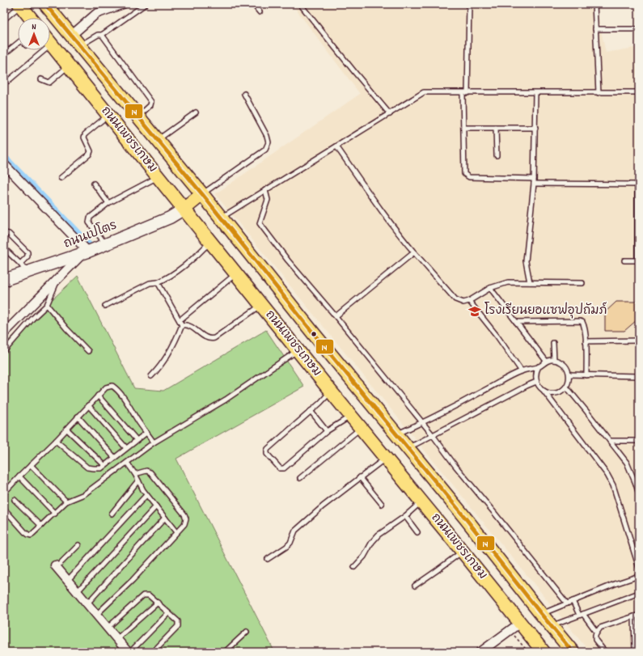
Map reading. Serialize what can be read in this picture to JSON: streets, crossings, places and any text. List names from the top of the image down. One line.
{"streets":{"main road":["ถนนเพชรเกษม"],"street":["ถนนเปโตร"]},"crossings":[["ถนนเพชรเกษม","ถนนเปโตร"]],"places":{"school or university":["โรงเรียนยอแซฟอุปถัมภ์"]},"lines":["transit line 14"],"north":"top"}
